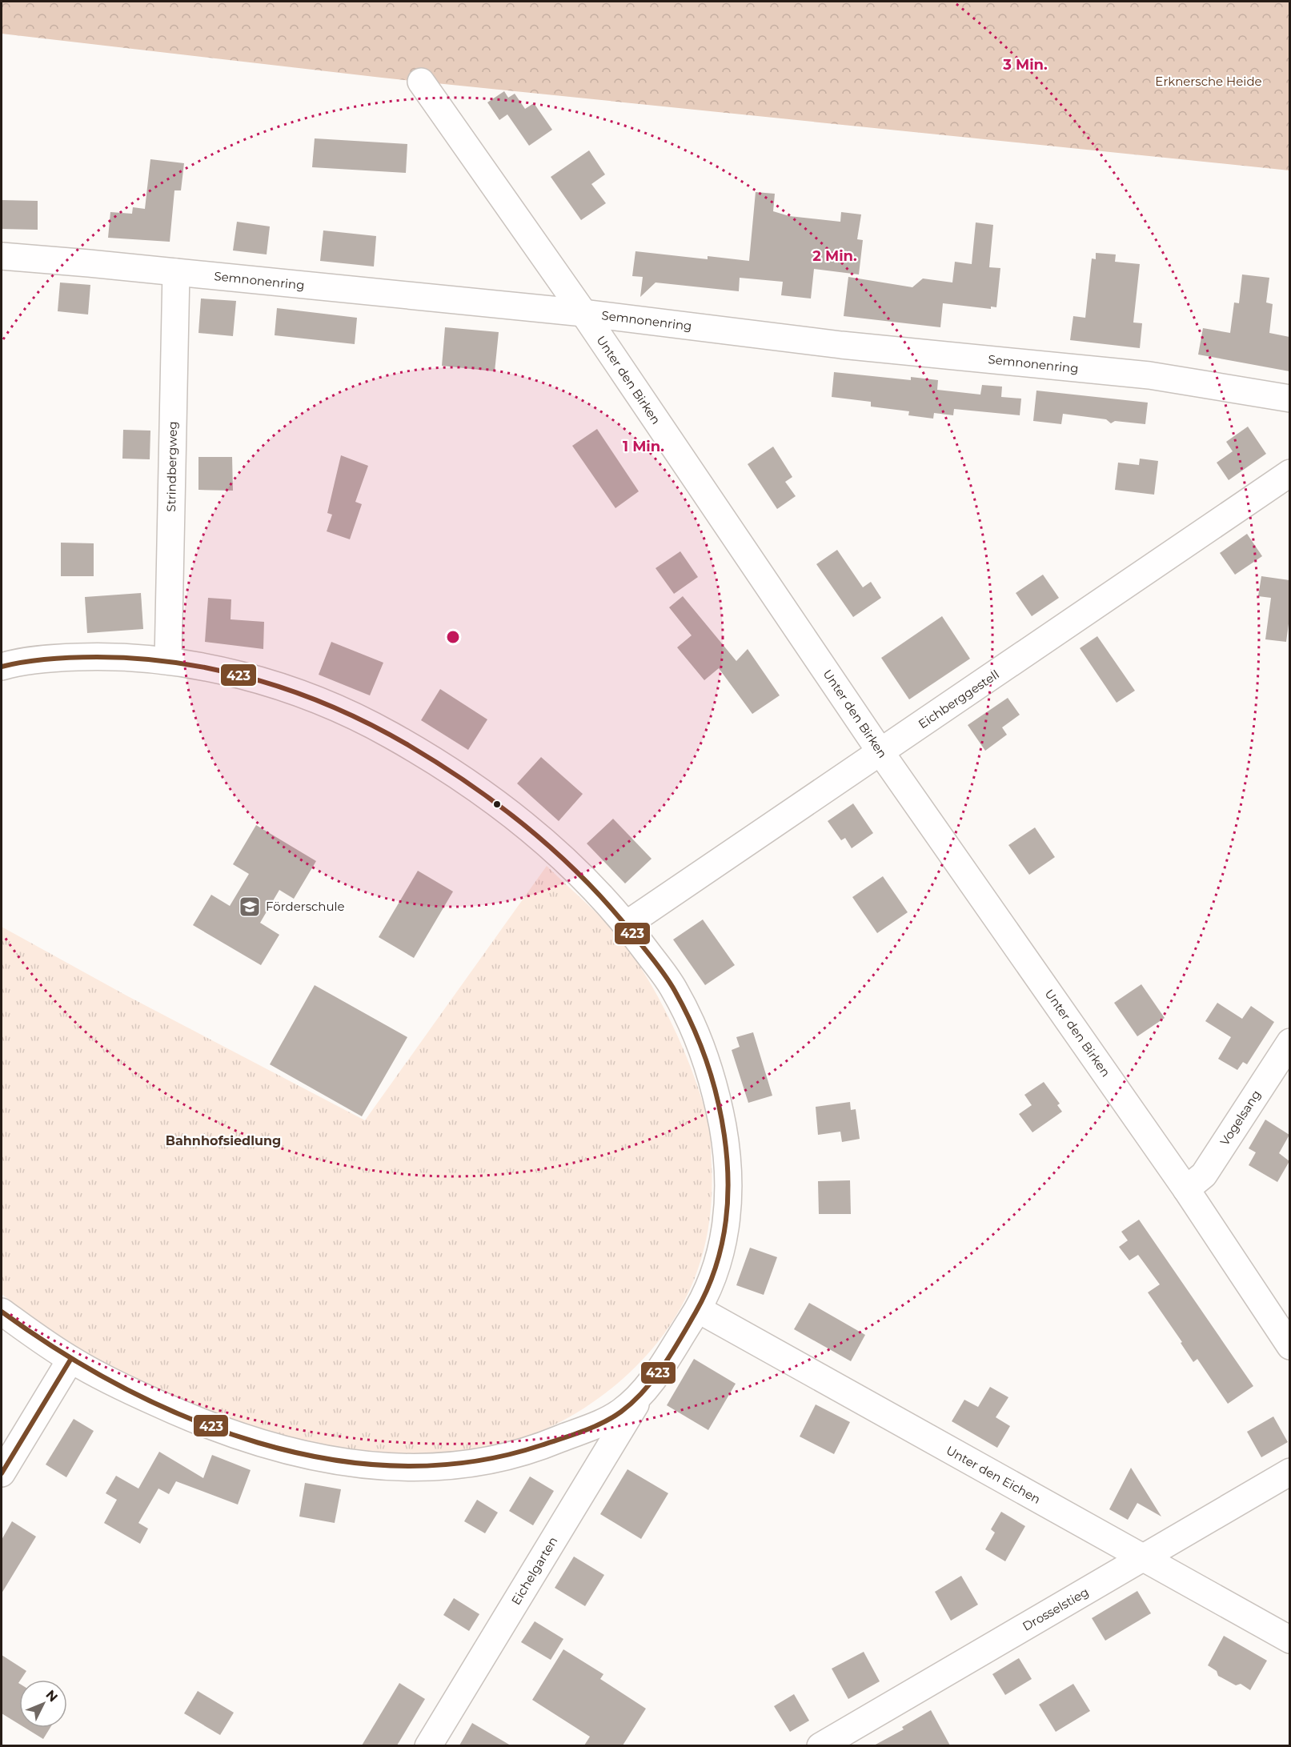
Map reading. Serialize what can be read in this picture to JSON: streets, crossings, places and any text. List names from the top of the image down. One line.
{"streets":{"street":["Semnonenring","Unter den Birken","Strindbergweg","Eichberggestell","Vogelsang","Unter den Eichen","Eichelgarten","Drosselstieg"]},"crossings":[["Semnonenring","Unter den Birken"],["Semnonenring","Strindbergweg"],["Unter den Birken","Eichberggestell"],["Unter den Birken","Vogelsang"],["Strindbergweg","Eichelgarten"],["Eichberggestell","Eichelgarten"],["Unter den Eichen","Eichelgarten"],["Unter den Eichen","Drosselstieg"]],"districts":["Bahnhofsiedlung"],"parks":["Erknersche Heide"],"places":{"school or university":["Förderschule"]},"lines":["transit line 423"],"north":"top right","rings":["3 Min.","2 Min.","1 Min."]}
